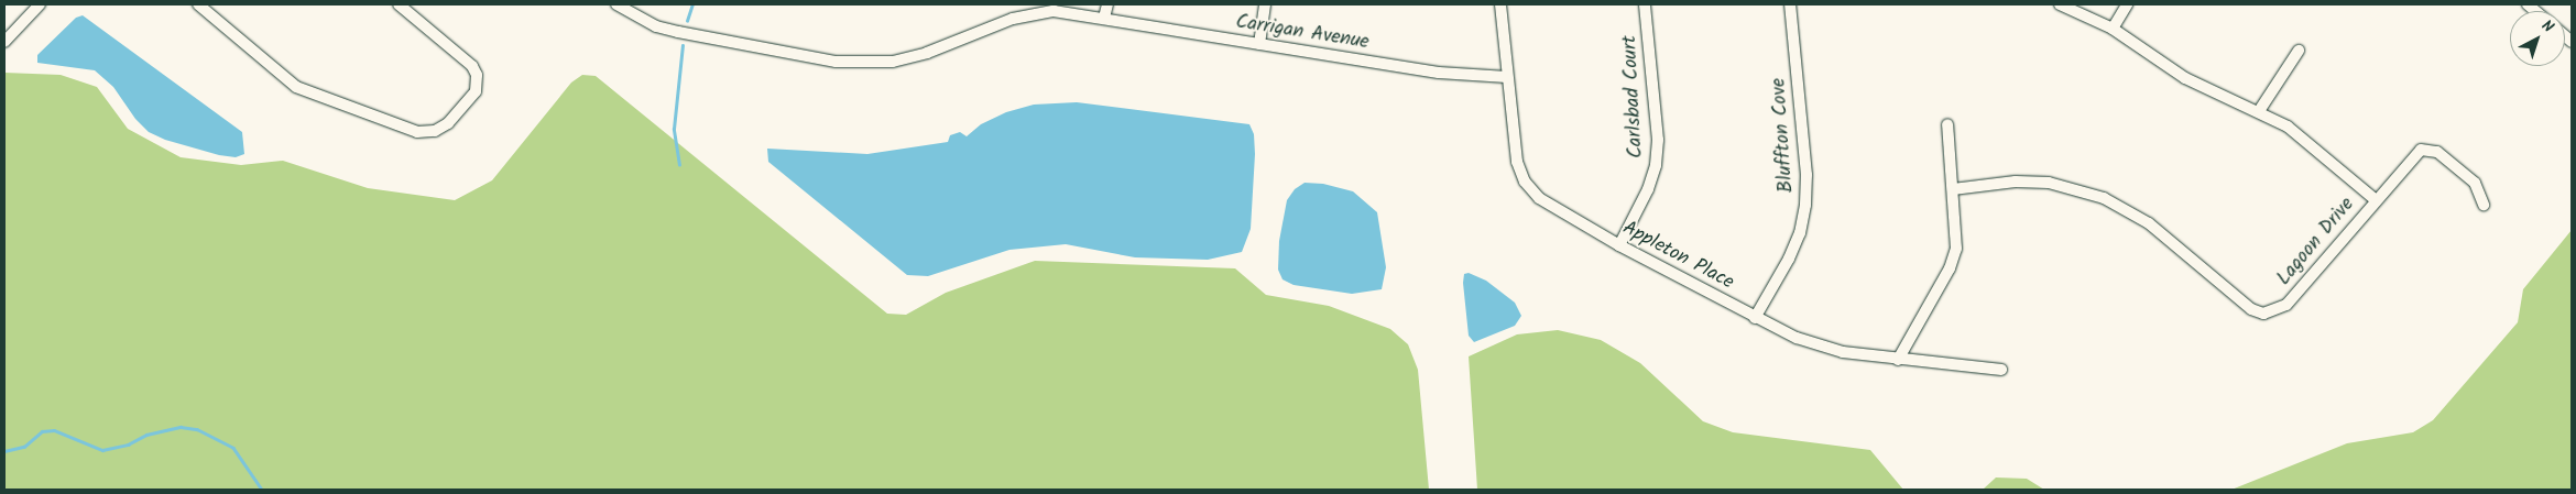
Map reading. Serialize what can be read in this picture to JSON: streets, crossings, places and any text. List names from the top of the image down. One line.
{"streets":{"street":["Carrigan Avenue","Carlsbad Court","Bluffton Cove","Lagoon Drive","Appleton Place"]},"crossings":[["Carrigan Avenue","Appleton Place"],["Carlsbad Court","Appleton Place"],["Bluffton Cove","Appleton Place"]],"north":"top right"}
